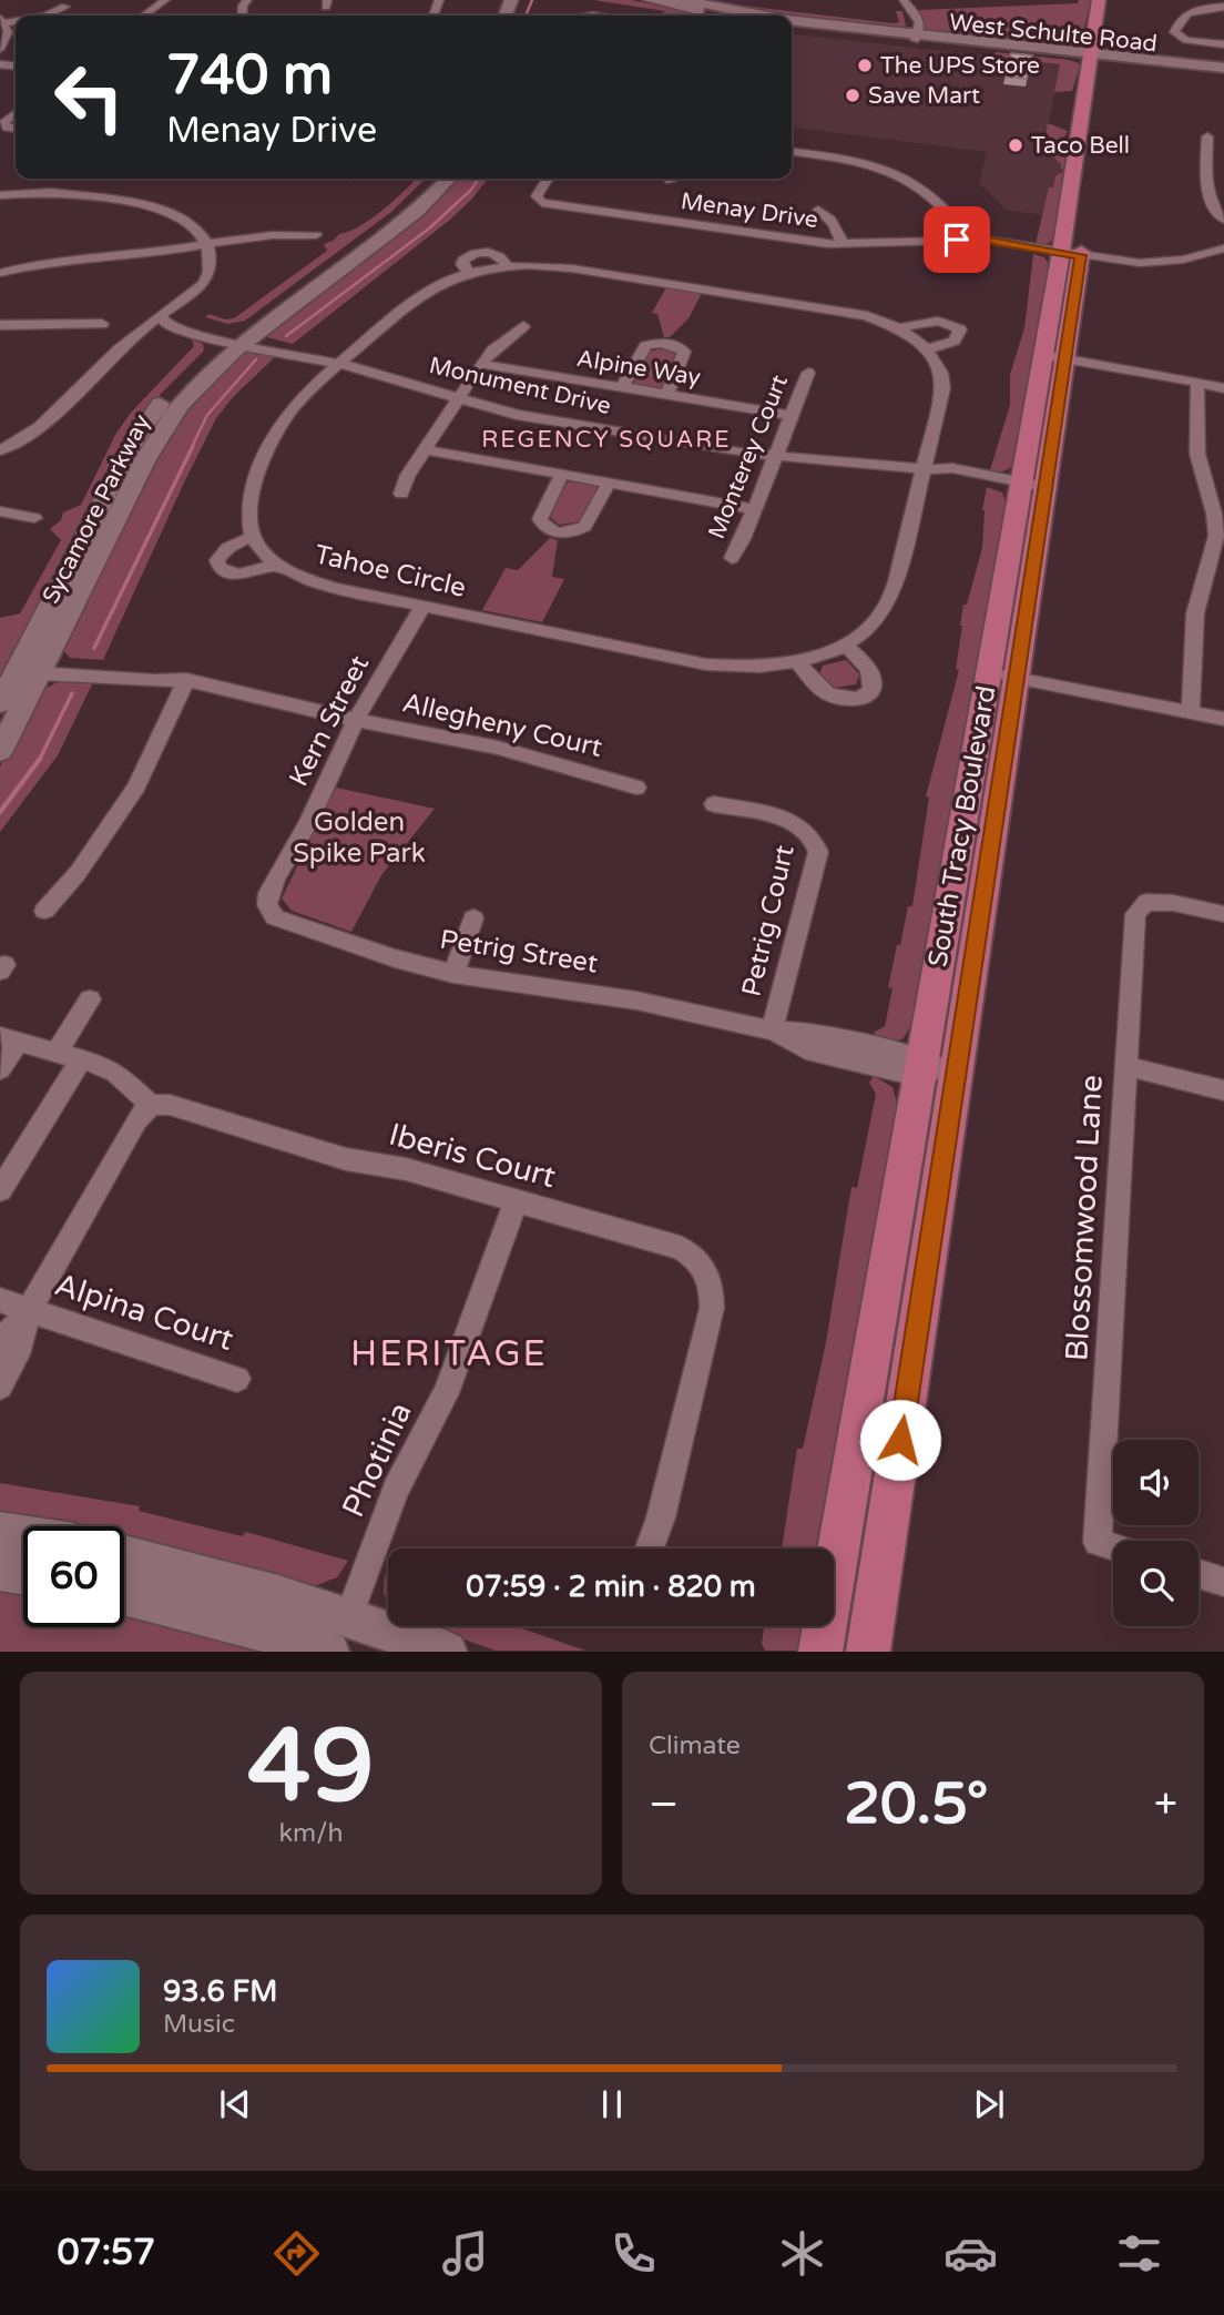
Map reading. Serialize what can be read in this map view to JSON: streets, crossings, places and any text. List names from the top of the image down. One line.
{"streets":{"main road":["West Schulte Road","Sycamore Parkway","South Tracy Boulevard"],"street":["Menay Drive","Alpine Way","Monument Drive","Monterey Court","Tahoe Circle","Kern Street","Allegheny Court","Petrig Court","Petrig Street","Iberis Court","Blossomwood Lane","Alpina Court","Photinia"]},"crossings":[["West Schulte Road","South Tracy Boulevard"],["Menay Drive","South Tracy Boulevard"],["Alpine Way","Monterey Court"],["Monument Drive","Monterey Court"],["Monument Drive","Sycamore Parkway"],["Monument Drive","Tahoe Circle"],["Monument Drive","South Tracy Boulevard"],["Sycamore Parkway","Allegheny Court"],["Tahoe Circle","Kern Street"],["Kern Street","Allegheny Court"],["Kern Street","Petrig Street"],["South Tracy Boulevard","Petrig Street"],["Petrig Court","Petrig Street"],["Iberis Court","Photinia"]],"districts":["REGENCY SQUARE","HERITAGE"],"parks":["Golden Spike Park"],"places":["The UPS Store","Save Mart","Taco Bell"],"page":{"turn":["740 m","Menay Drive"],"limit":"60","trip":"07:59 · 2 min · 820 m","tile":[["49","km/h"],"Climate"],"heat":["−","20.5°","+"],"song":["93.6 FM","Music"],"tabs":"07:57"}}
